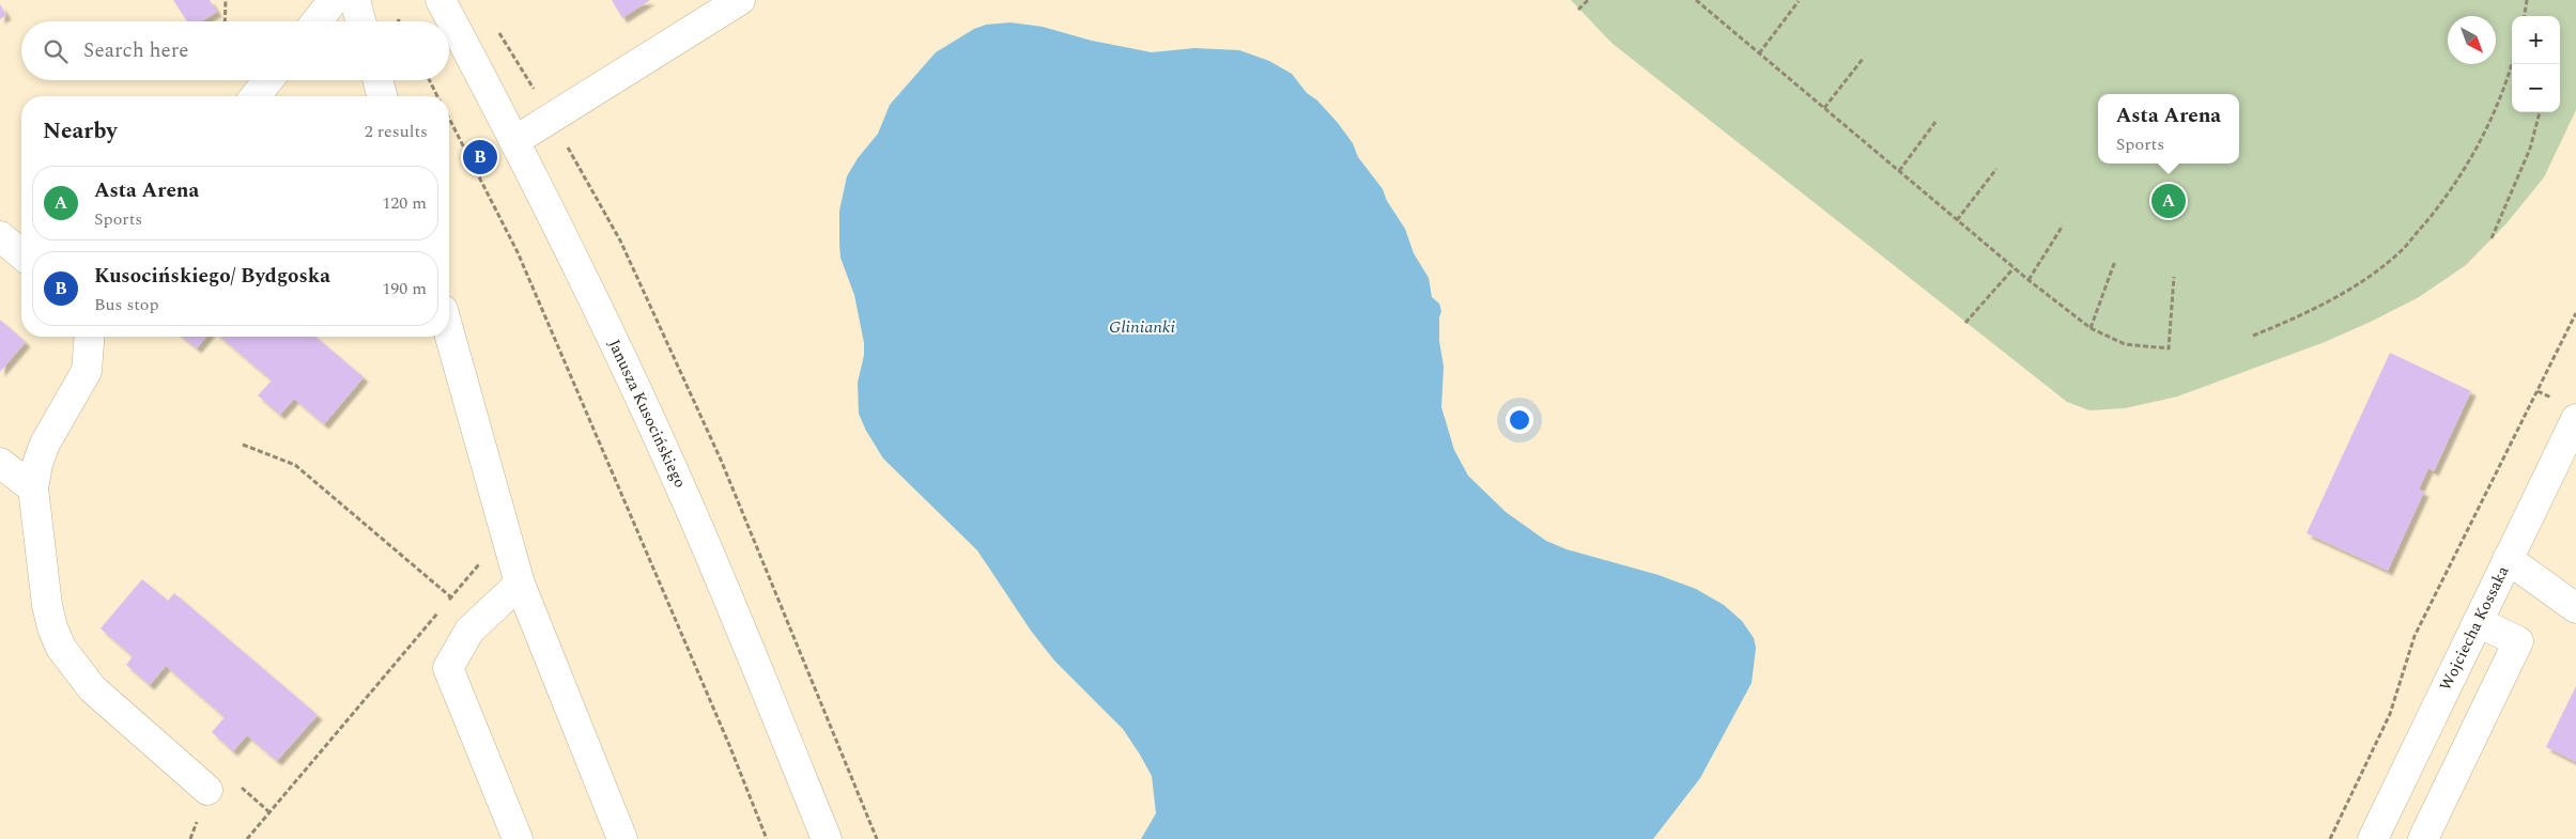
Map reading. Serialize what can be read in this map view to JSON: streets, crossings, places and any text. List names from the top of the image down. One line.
{"streets":{"street":["Janusza Kusocińskiego","Wojciecha Kossaka"]},"water":["Glinianki"],"north":"bottom right","page":{"map_buttons":["+","−"],"search":"Search here","popup":["Asta Arena","Sports"],"heading":["Nearby","2 results"],"pins":["B","A"],"list":[{"mark":"A","name":"Asta Arena","note":"Sports","value":"120 m"},{"mark":"B","name":"Kusocińskiego/ Bydgoska","note":"Bus stop","value":"190 m"}]}}
